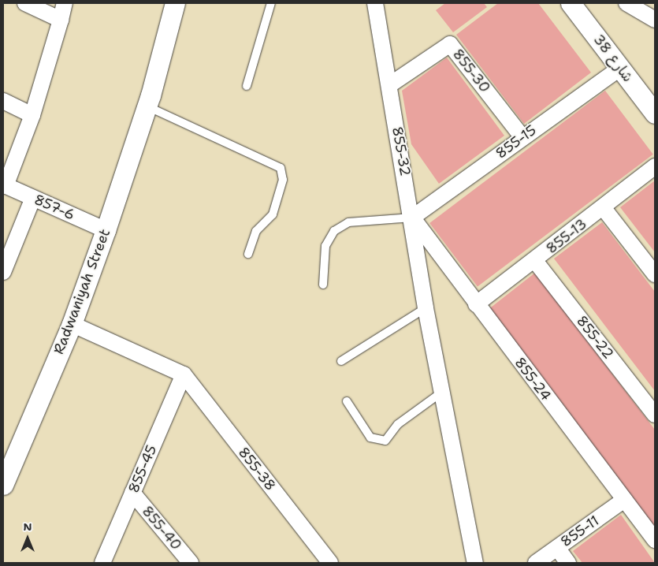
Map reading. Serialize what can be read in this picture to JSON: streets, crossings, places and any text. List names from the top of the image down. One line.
{"streets":{"street":["شارع 38","855-30","855-15","855-32","857-6","855-13","Radwaniyah Street","855-22","855-24","855-45","855-38","855-40","855-11"]},"crossings":[["شارع 38","855-15"],["855-30","855-15"],["855-30","855-32"],["855-15","855-32"],["855-15","855-24"],["855-32","855-24"],["857-6","Radwaniyah Street"],["855-13","855-22"],["855-13","855-24"],["855-24","855-11"],["855-45","855-38"],["855-45","855-40"]],"north":"top"}
